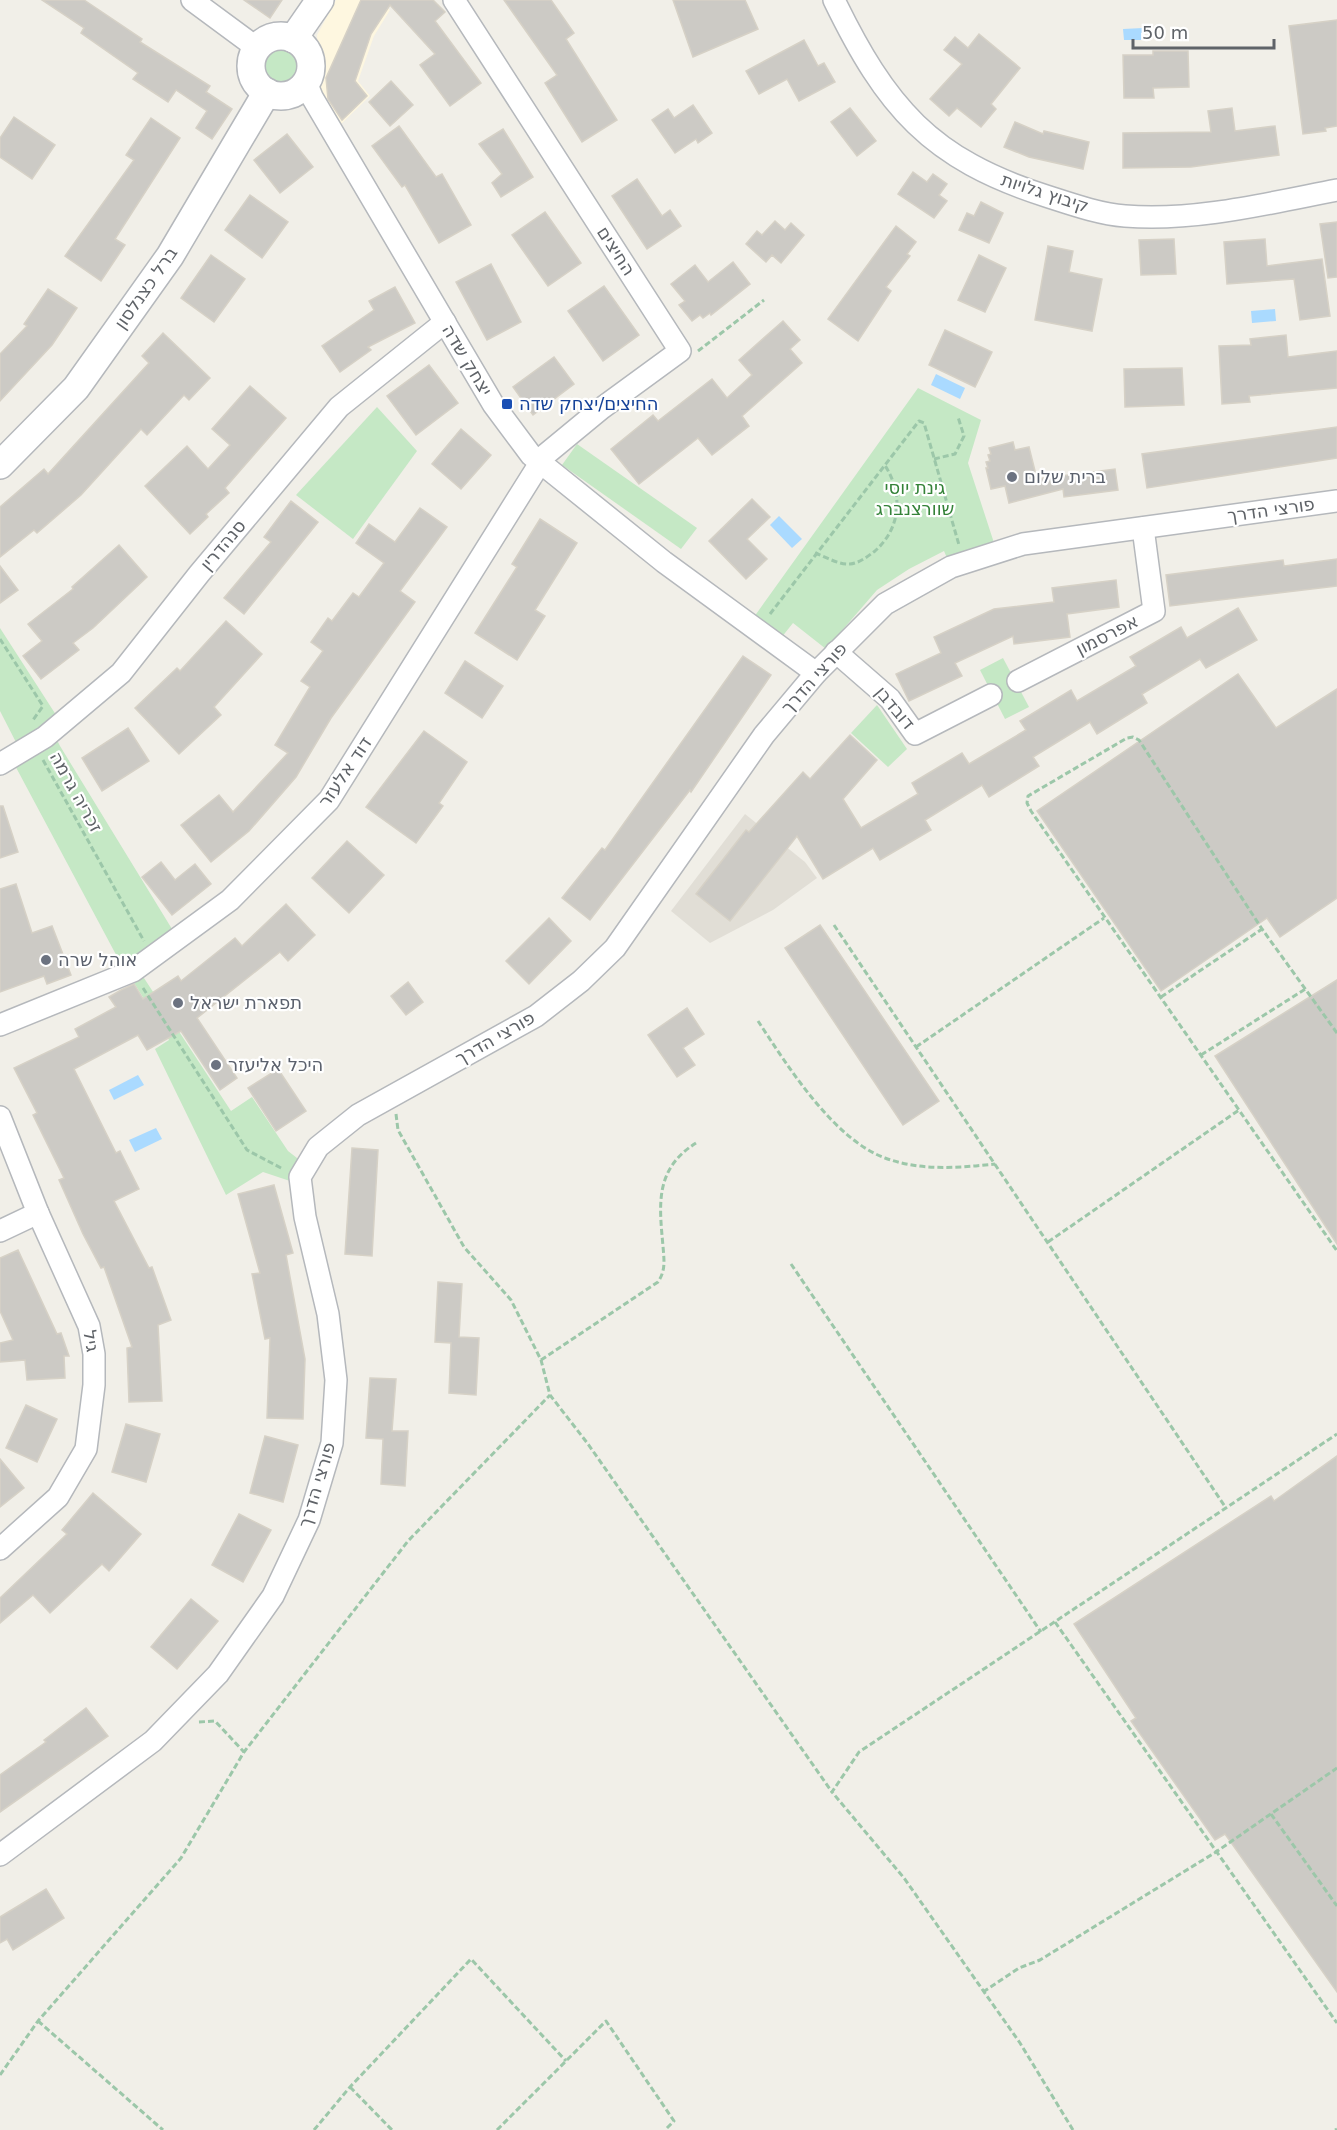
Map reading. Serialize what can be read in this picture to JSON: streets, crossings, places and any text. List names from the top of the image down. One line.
{"streets":{"street":["קיבוץ גלויות","החיצים","ברל כצנלסון","יצחק שדה","פורצי הדרך","סנהדרין","אפרסמון","דובדבן","דוד אלעזר","גיל"],"path":["זכריה גרמה"]},"crossings":[["ברל כצנלסון","יצחק שדה"],["יצחק שדה","פורצי הדרך"],["יצחק שדה","סנהדרין"],["יצחק שדה","דוד אלעזר"],["פורצי הדרך","אפרסמון"],["פורצי הדרך","דובדבן"],["סנהדרין","זכריה גרמה"],["דוד אלעזר","זכריה גרמה"]],"parks":["גינת יוסי שוורצנברג"],"places":{"transit":["החיצים/יצחק שדה"],"other":["ברית שלום","אוהל שרה","תפארת ישראל","היכל אליעזר"]},"scale_bar":"50 m"}
